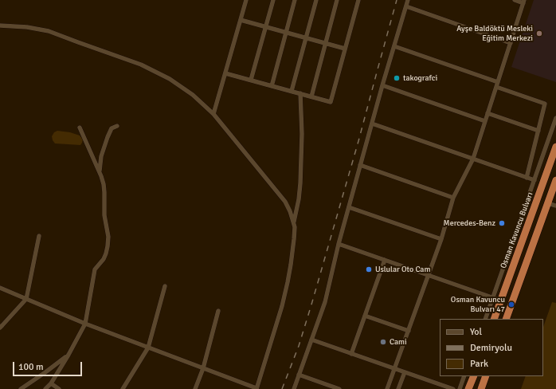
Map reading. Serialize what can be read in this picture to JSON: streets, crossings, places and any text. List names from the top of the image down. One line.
{"streets":{"highway":["Osman Kavuncu Bulvarı"]},"places":["Ayşe Baldöktü Mesleki Eğitim Merkezi","takografci","Mercedes-Benz","Uslular Oto Cam","Osman Kavuncu Bulvarı 47","Cami"],"legend":["Yol","Demiryolu","Park"],"scale_bar":"100 m"}
